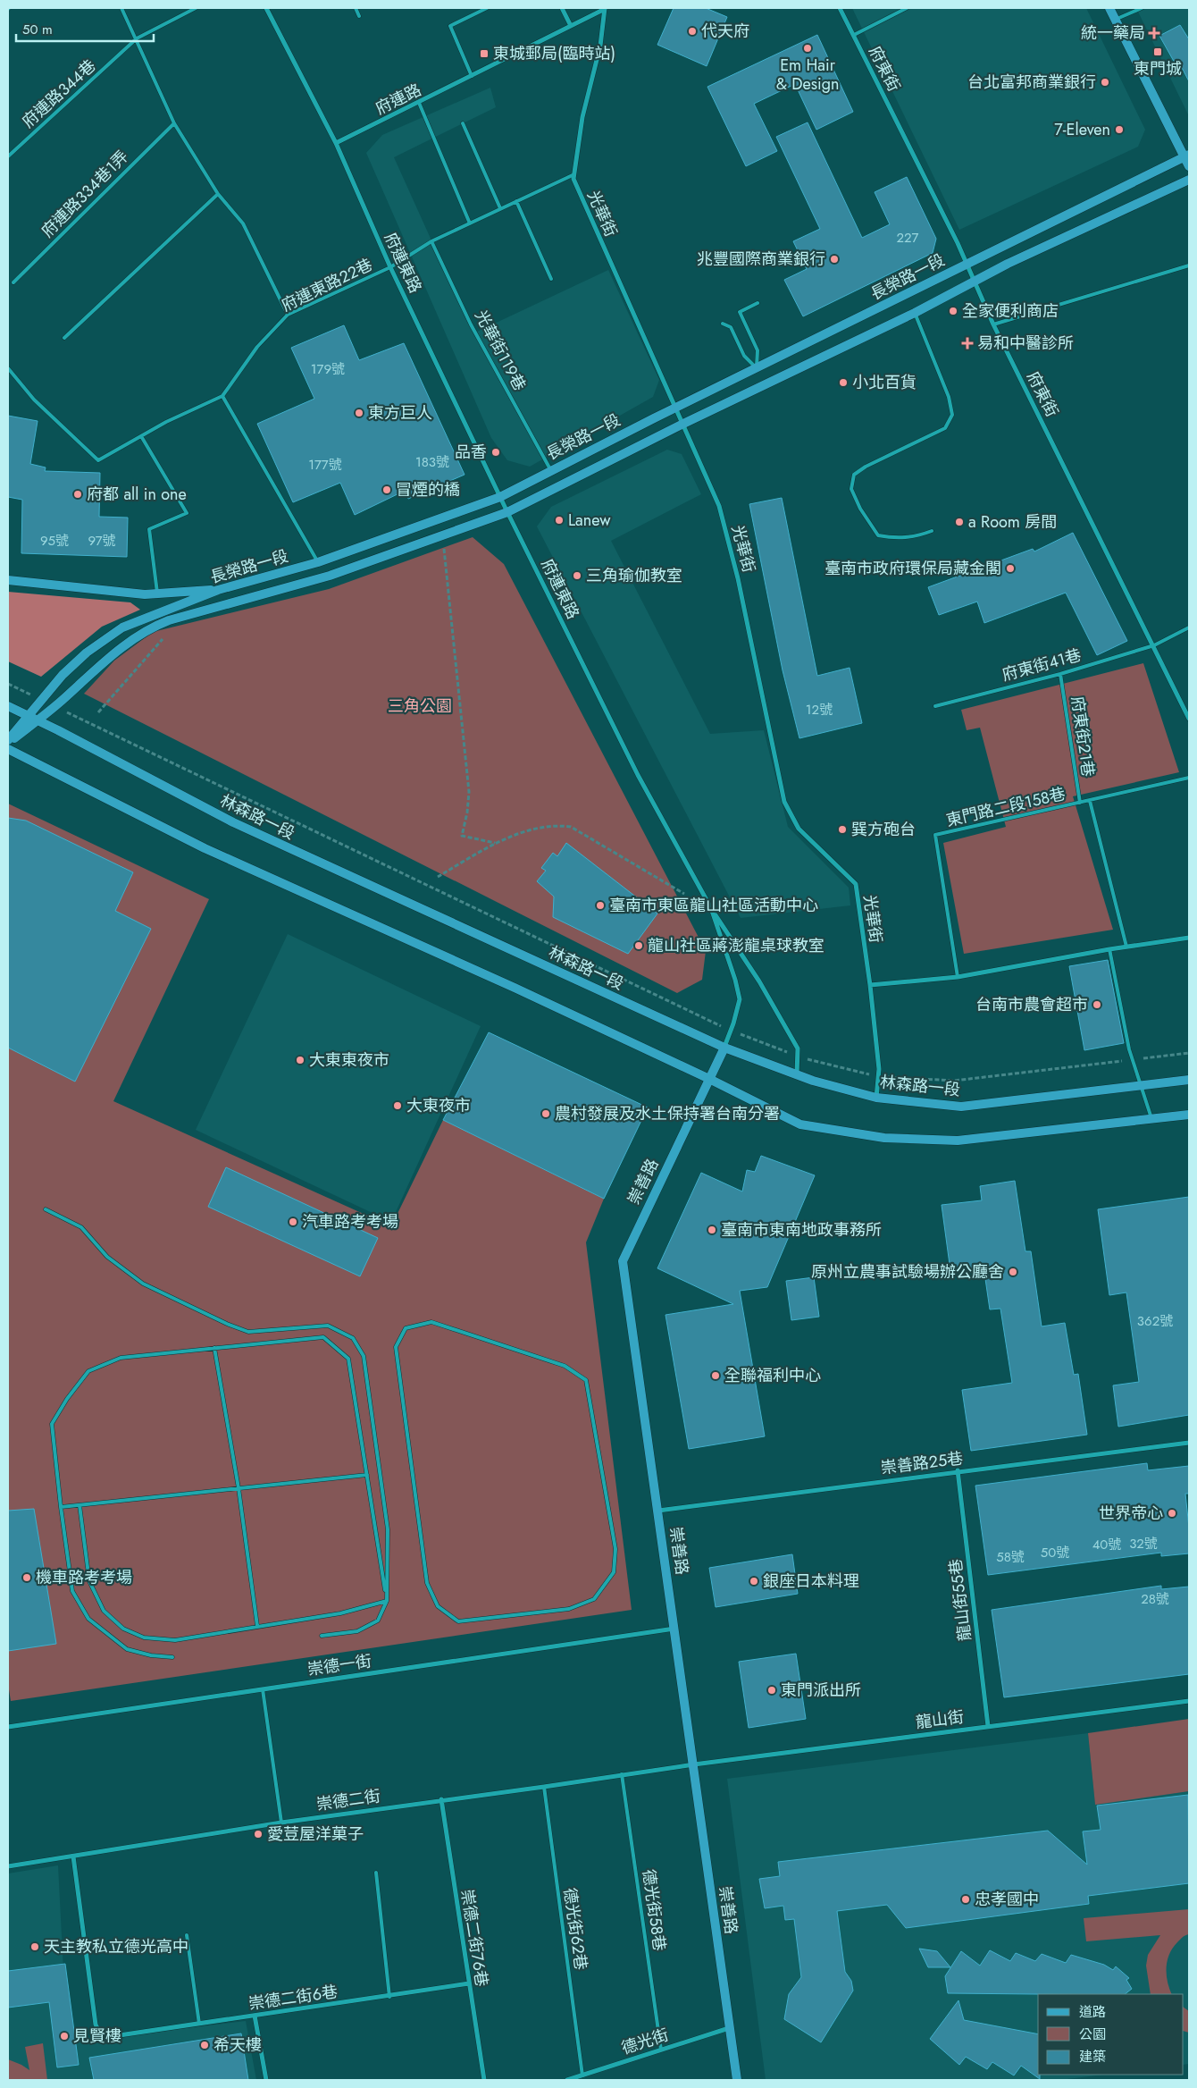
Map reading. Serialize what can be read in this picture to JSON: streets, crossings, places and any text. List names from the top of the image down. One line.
{"streets":{"street":["府東街","府連路","光華街","府連東路","長榮路一段","林森路一段","崇善路","崇善路25巷","龍山街55巷","崇德一街","龍山街","崇德二街","崇德二街76巷","崇德二街6巷","德光街"],"lane":["府連路344巷","府連路334巷1弄","府連東路22巷","光華街119巷","府東街41巷","府東街21巷","東門路二段158巷","德光街58巷","德光街62巷"]},"crossings":[["府東街","長榮路一段"],["府東街","府東街41巷"],["府連路","光華街"],["府連路","府連東路"],["光華街","長榮路一段"],["光華街","林森路一段"],["府連東路","長榮路一段"],["府連東路","府連東路22巷"],["府連東路","林森路一段"],["府連東路","崇善路"],["長榮路一段","光華街119巷"],["長榮路一段","林森路一段"],["府東街41巷","府東街21巷"],["府東街21巷","東門路二段158巷"],["林森路一段","崇善路"],["崇善路","崇善路25巷"],["崇善路","崇德一街"],["崇善路","龍山街"],["崇善路","崇德二街"],["崇善路","德光街"],["崇善路25巷","龍山街55巷"],["龍山街55巷","龍山街"],["龍山街","崇德二街"],["崇德二街","德光街58巷"],["崇德二街","德光街62巷"],["崇德二街","崇德二街76巷"],["崇德二街","崇德二街6巷"],["德光街58巷","德光街"],["德光街62巷","德光街"],["崇德二街76巷","崇德二街6巷"]],"parks":["三角公園"],"places":{"other":["代天府","Em Hair & Design","台北富邦商業銀行","7-Eleven","兆豐國際商業銀行","全家便利商店","小北百貨","東方巨人","品香","冒煙的橋","府都 all in one","Lanew","a Room 房間","臺南市政府環保局藏金閣","三角瑜伽教室","巽方砲台","臺南市東區龍山社區活動中心","龍山社區蔣澎龍桌球教室","台南市農會超市","大東東夜市","大東夜市","農村發展及水土保持署台南分署","汽車路考考場","臺南市東南地政事務所","原州立農事試驗場辦公廳舍","全聯福利中心","世界帝心","機車路考考場","銀座日本料理","東門派出所","愛荳屋洋菓子","忠孝國中","天主教私立德光高中","見賢樓","希天樓"],"health":["統一藥局","易和中醫診所"],"transit":["東門城","東城郵局(臨時站)"]},"house_numbers":["227","179號","183號","177號","95號","97號","12號","362號","32號","40號","50號","58號","28號"],"legend":["道路","公園","建築"],"scale_bar":"50 m"}
